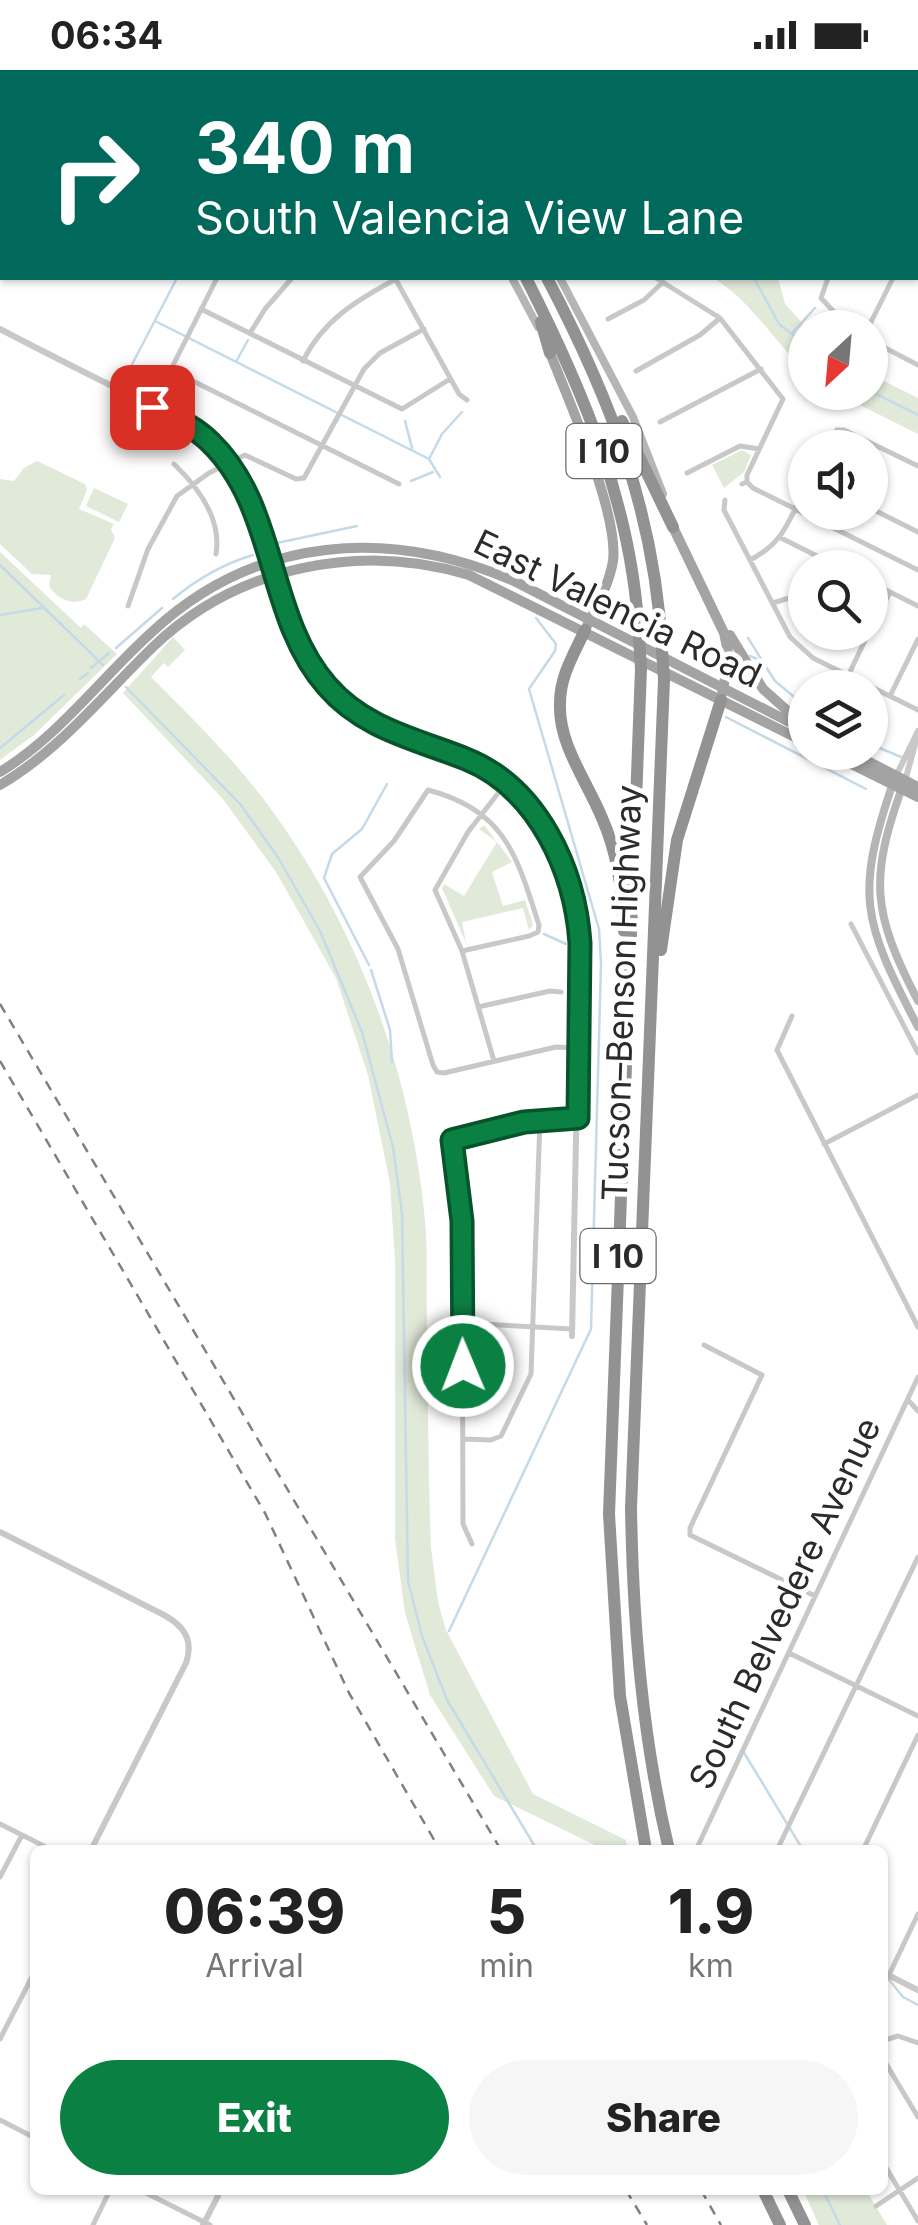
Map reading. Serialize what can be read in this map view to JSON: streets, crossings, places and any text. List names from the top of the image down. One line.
{"streets":{"highway":["I 10","Tucson–Benson Highway"],"main road":["East Valencia Road"],"street":["South Belvedere Avenue"]},"north":"bottom left","page":{"status":"06:34","turn":["340 m","South Valencia View Lane"],"eta":["06:39","Arrival","5","min","1.9","km"],"buttons":["Exit","Share"]}}
